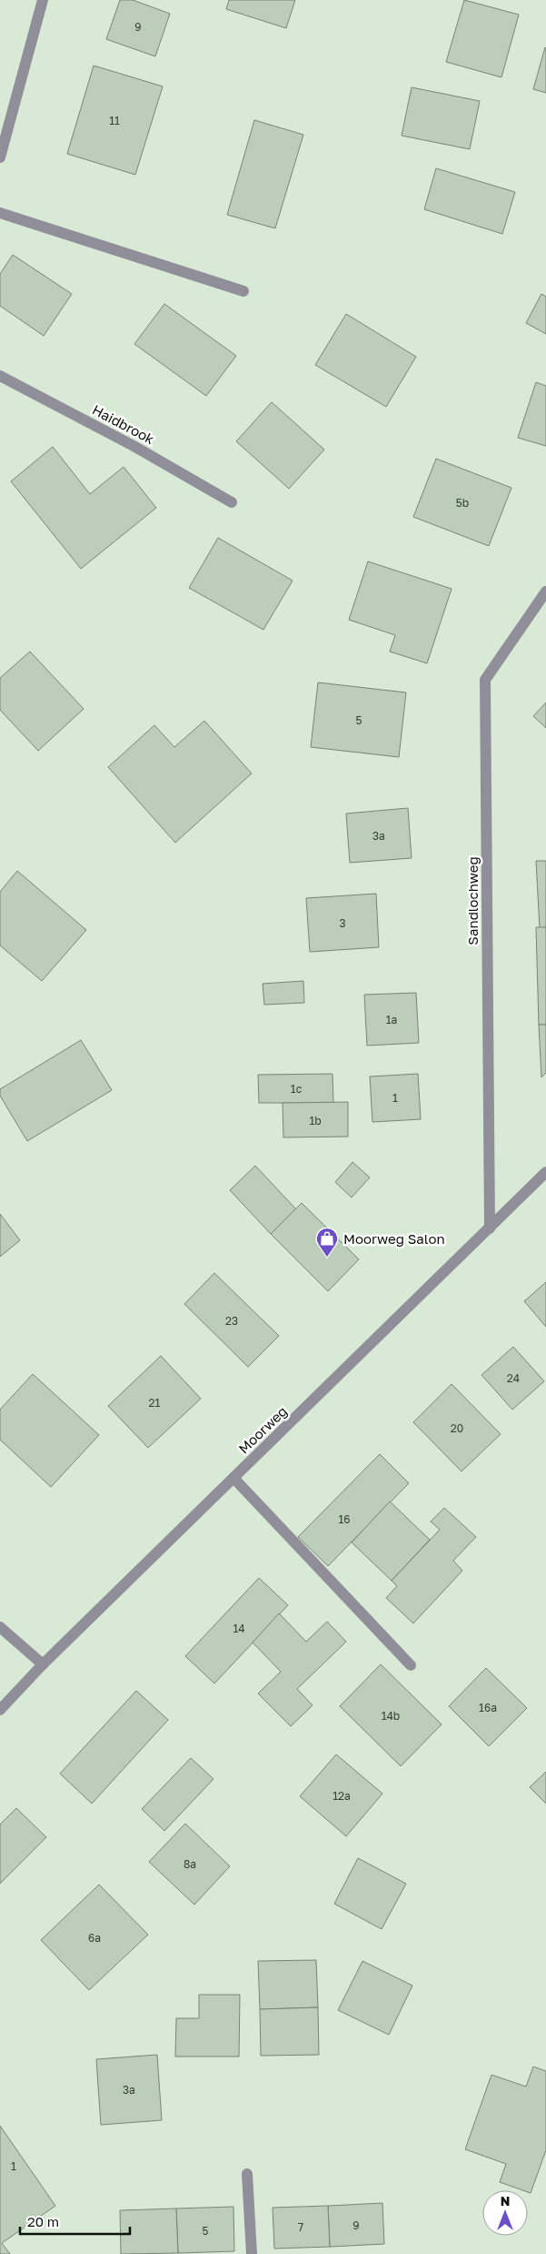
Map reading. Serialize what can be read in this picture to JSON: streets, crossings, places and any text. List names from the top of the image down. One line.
{"streets":{"street":["Haidbrook","Sandlochweg","Moorweg"]},"crossings":[["Sandlochweg","Moorweg"]],"places":{"shop":["Moorweg Salon"]},"house_numbers":["9","11","5b","5","3a","3","1a","1c","1","1b","23","24","21","20","16","14","16a","14b","12a","8a","6a","3a","1","9","7","5"],"scale_bar":"20 m","north":"top"}
